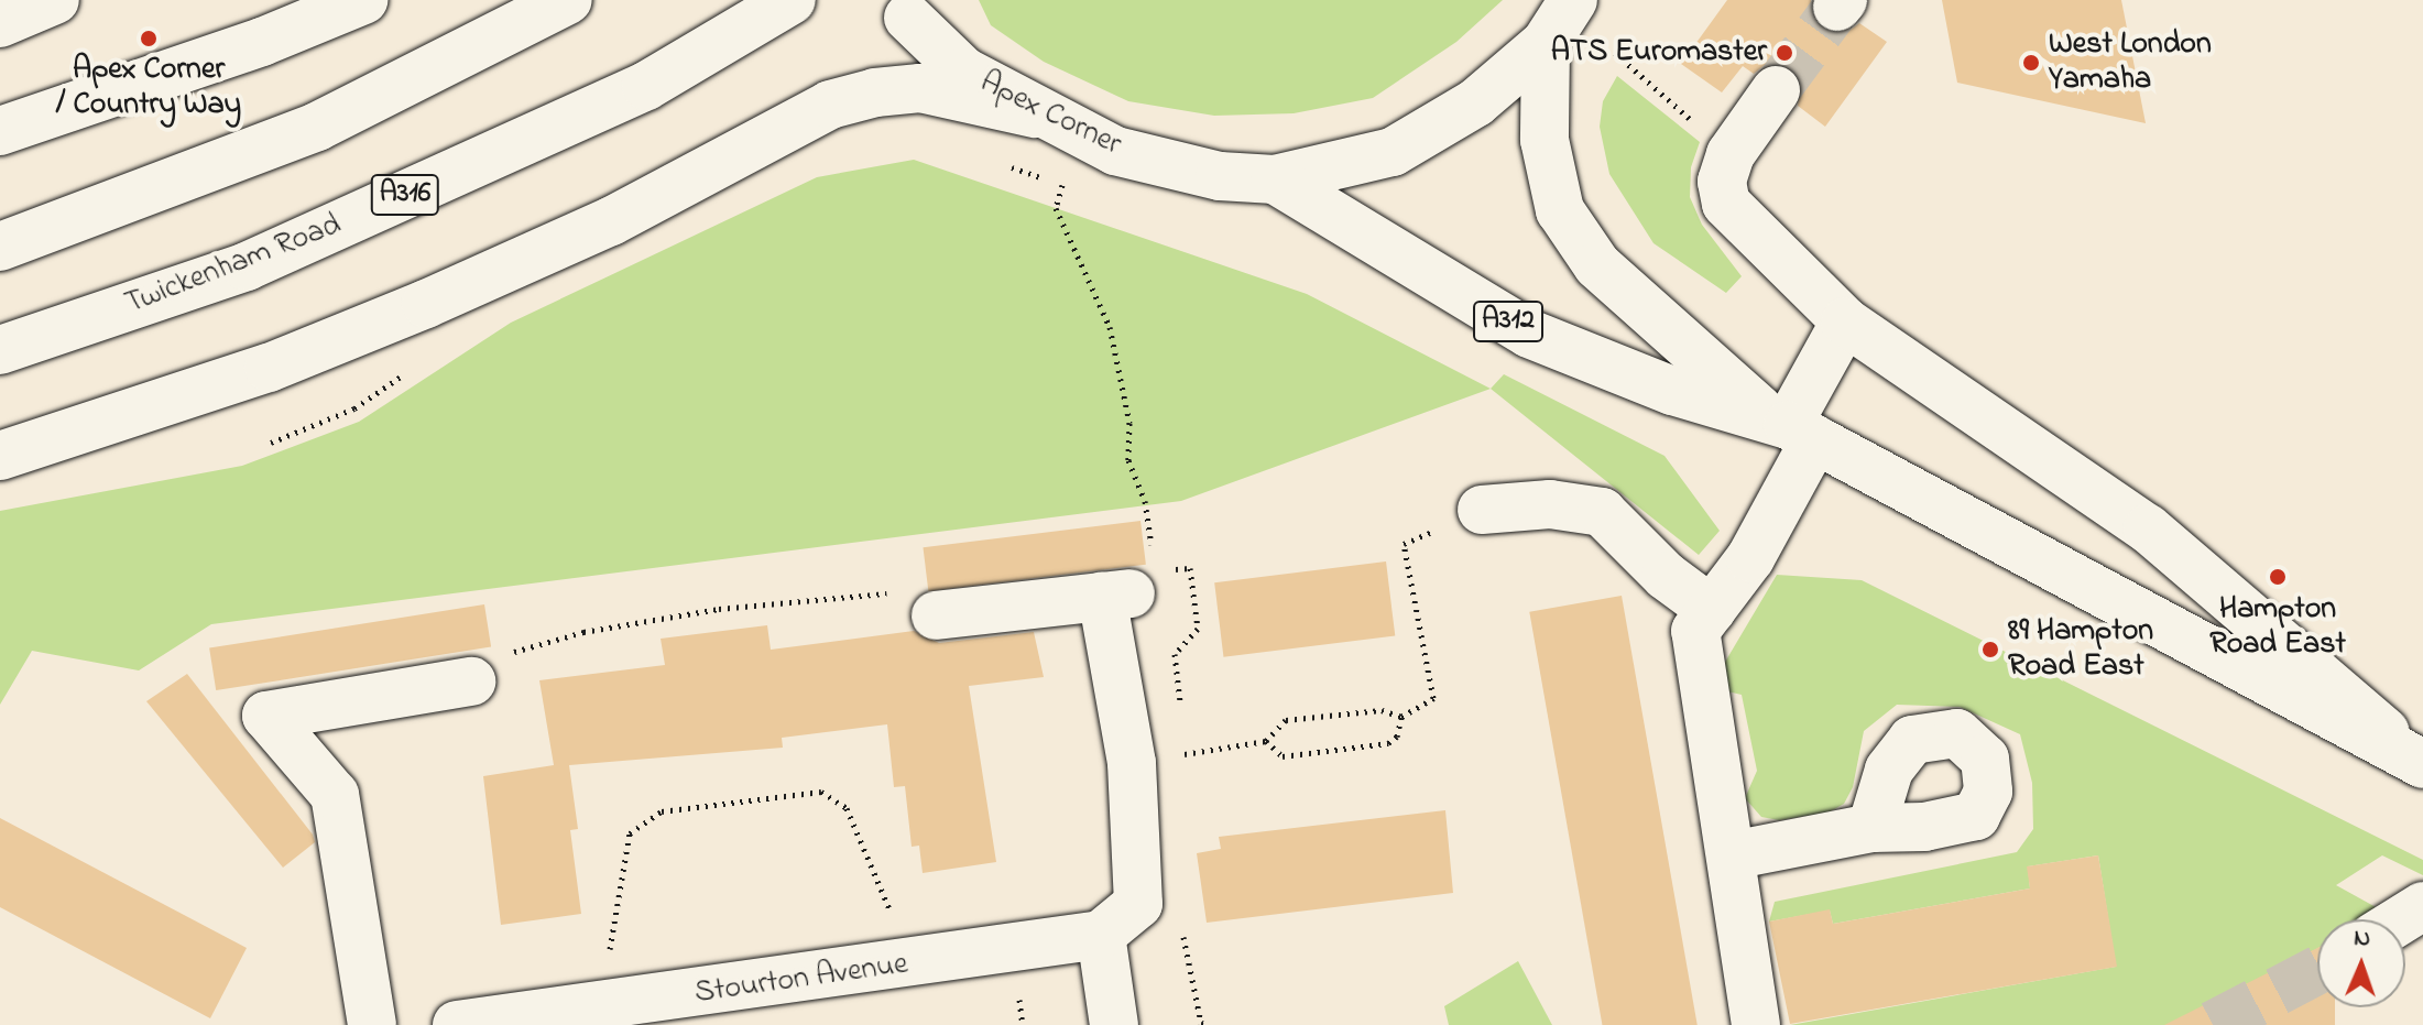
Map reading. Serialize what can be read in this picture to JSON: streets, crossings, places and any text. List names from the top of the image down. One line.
{"streets":{"main road":["Apex Corner","A316","Twickenham Road","A312","Stourton Avenue"]},"crossings":[["Apex Corner","A312"]],"places":["Apex Corner / Country Way","ATS Euromaster","West London Yamaha","Hampton Road East","89 Hampton Road East"],"north":"top"}
